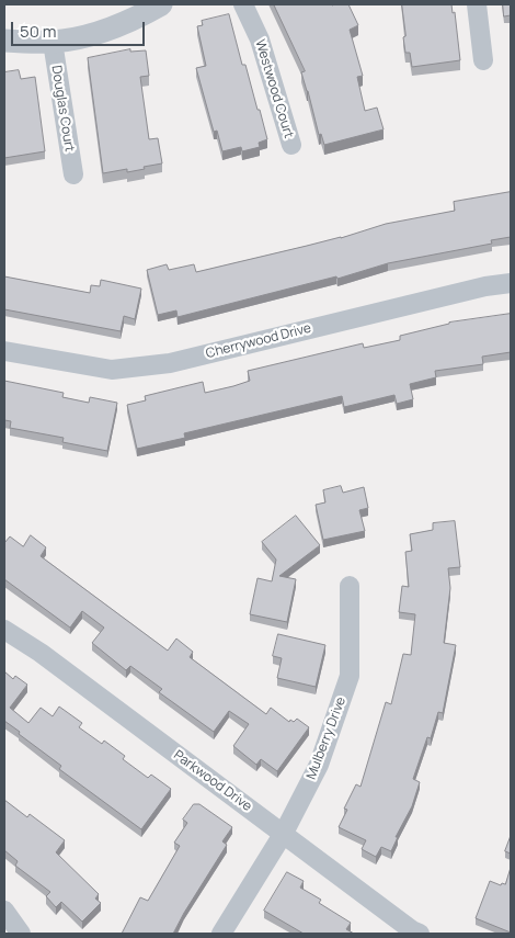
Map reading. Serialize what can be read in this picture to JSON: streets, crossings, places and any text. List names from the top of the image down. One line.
{"streets":{"street":["Westwood Court","Douglas Court","Cherrywood Drive","Mulberry Drive","Parkwood Drive"]},"crossings":[["Mulberry Drive","Parkwood Drive"]],"scale_bar":"50 m"}
